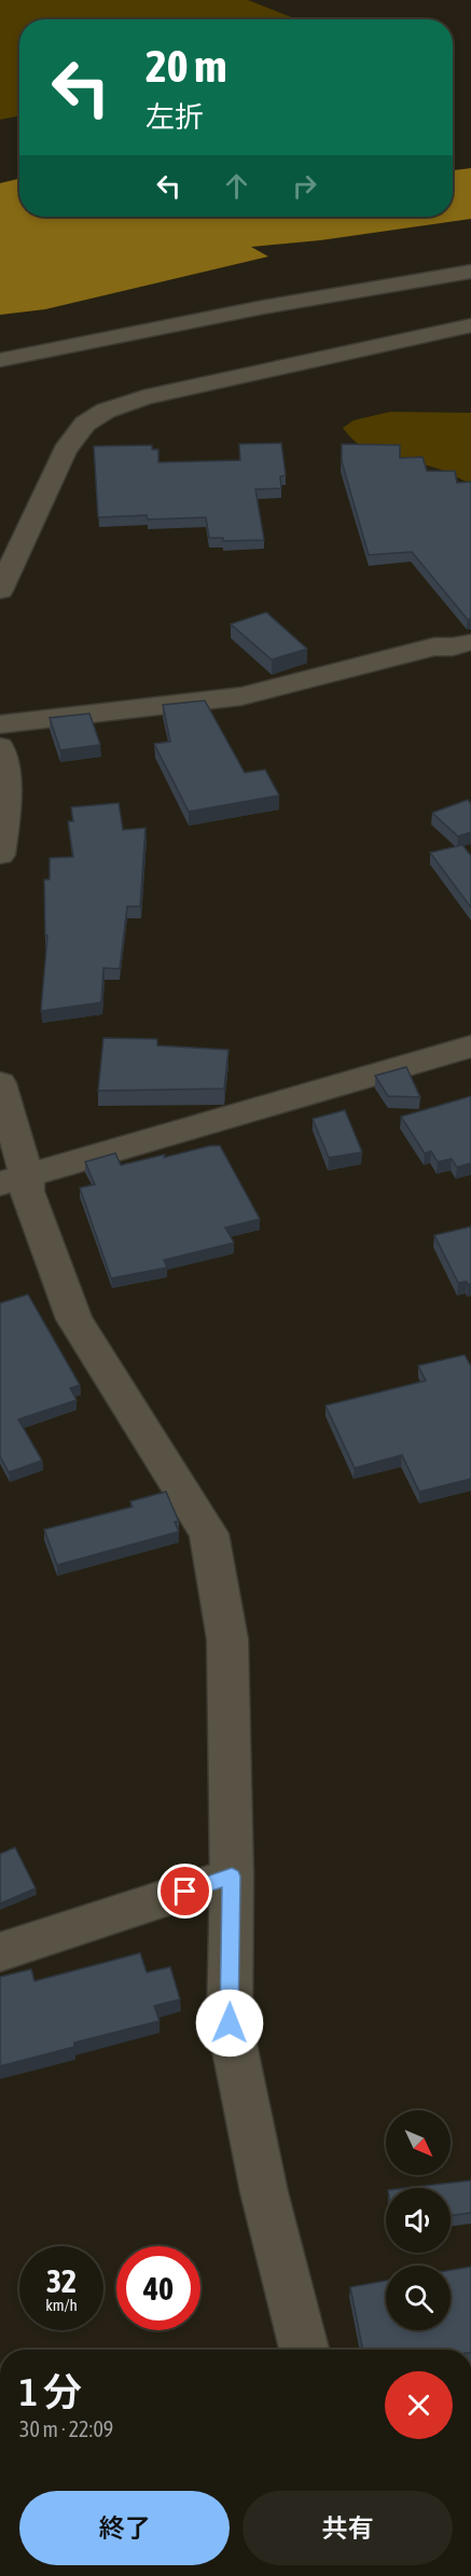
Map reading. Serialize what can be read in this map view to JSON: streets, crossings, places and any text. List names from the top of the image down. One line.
{"north":"bottom right","page":{"turn":["20 m","左折"],"speed":"32 km/h","limit":"40","heading":["1 分","30 m · 22:09"],"buttons":["終了","共有"]}}
